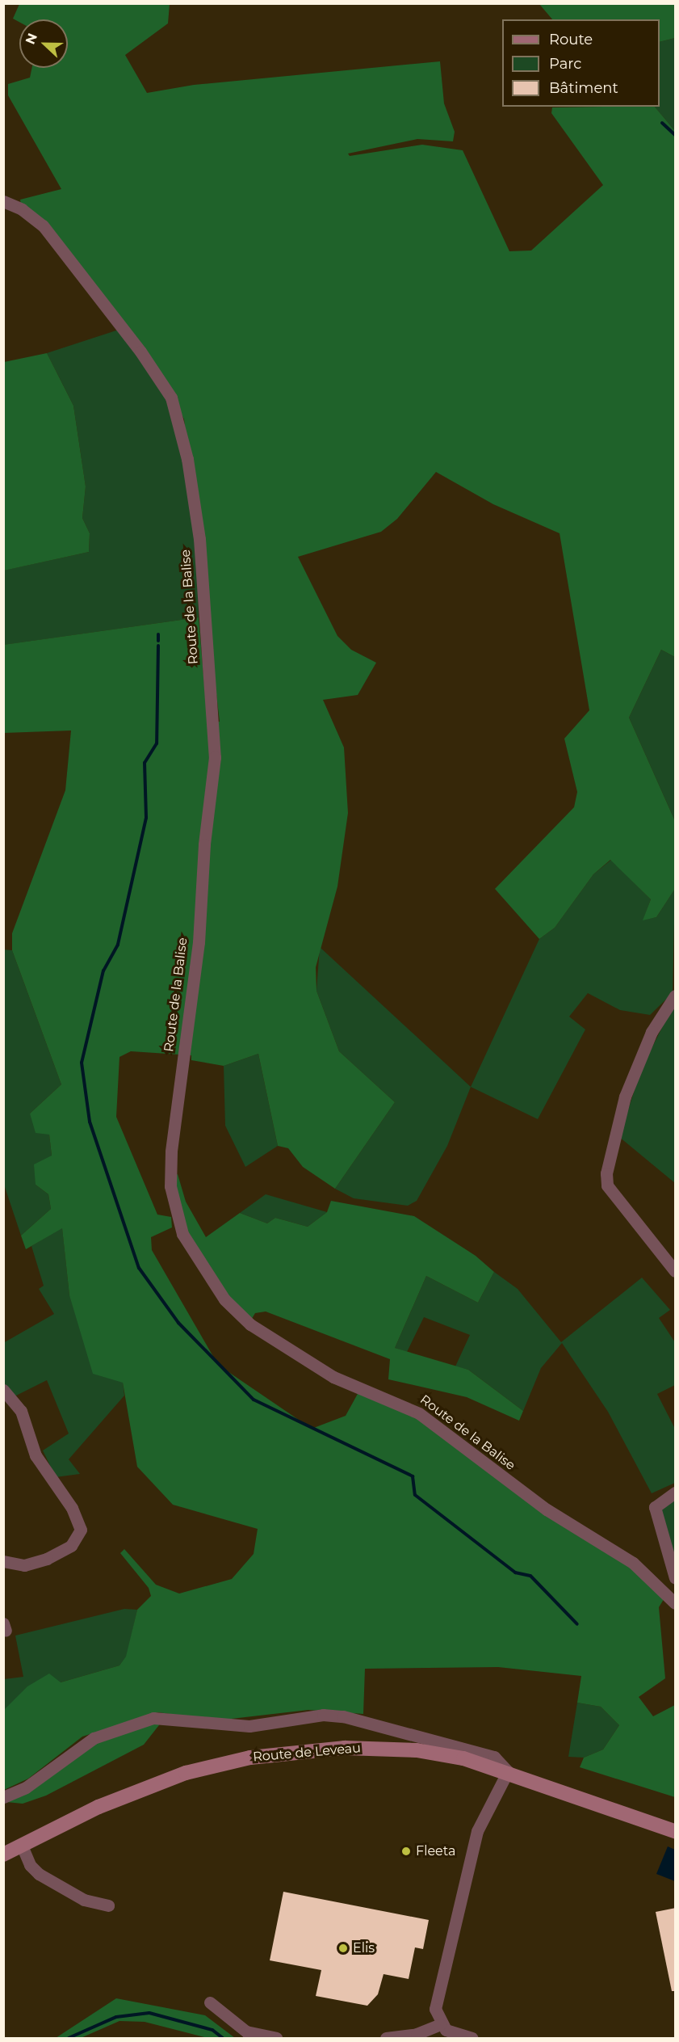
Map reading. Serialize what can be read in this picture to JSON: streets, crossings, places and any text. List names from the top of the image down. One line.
{"streets":{"street":["Route de la Balise","Route de Leveau"]},"places":["Fleeta","Elis"],"legend":["Route","Parc","Bâtiment"],"north":"left"}
